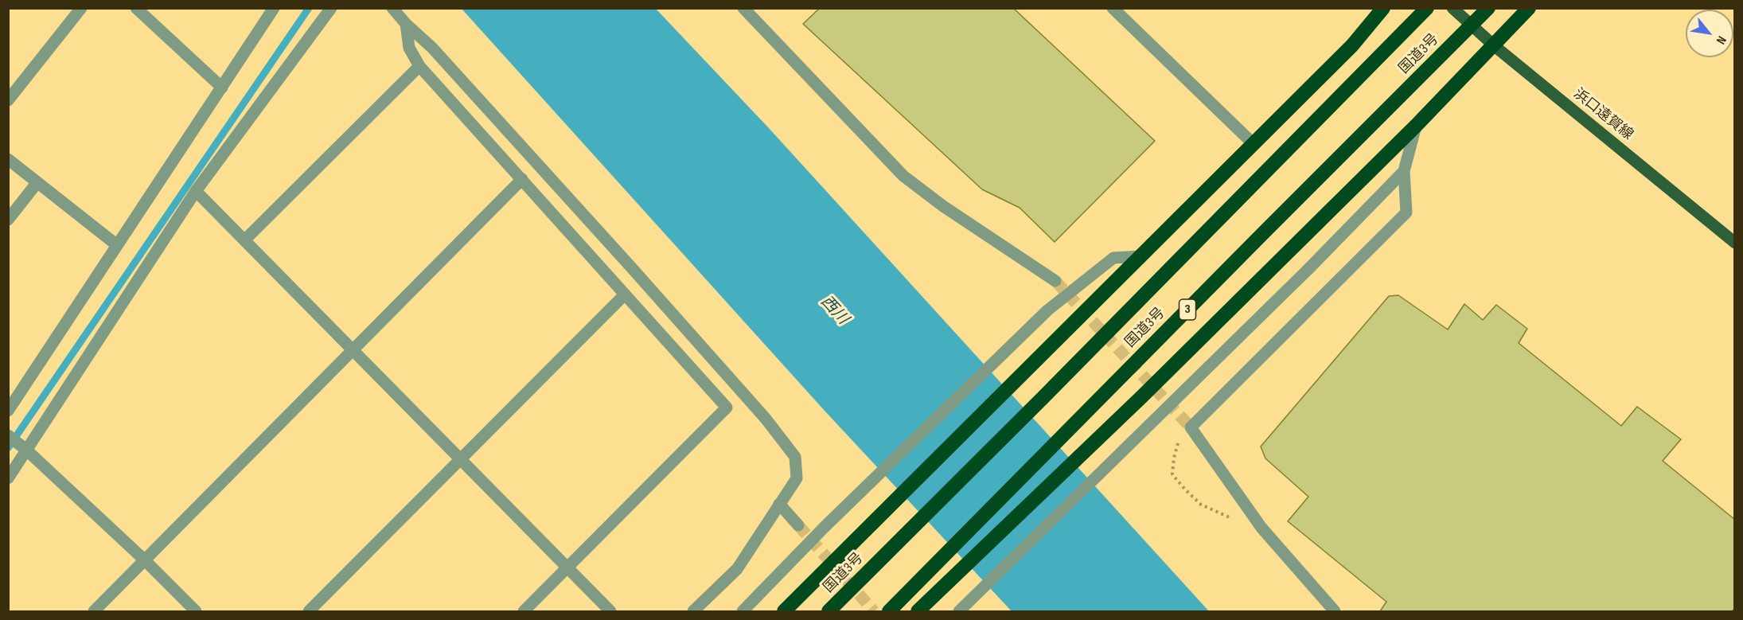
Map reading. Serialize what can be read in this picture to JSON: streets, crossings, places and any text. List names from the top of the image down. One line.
{"streets":{"highway":["国道3号","3"],"main road":["浜口遠賀線"]},"water":["西川"],"north":"bottom right"}
